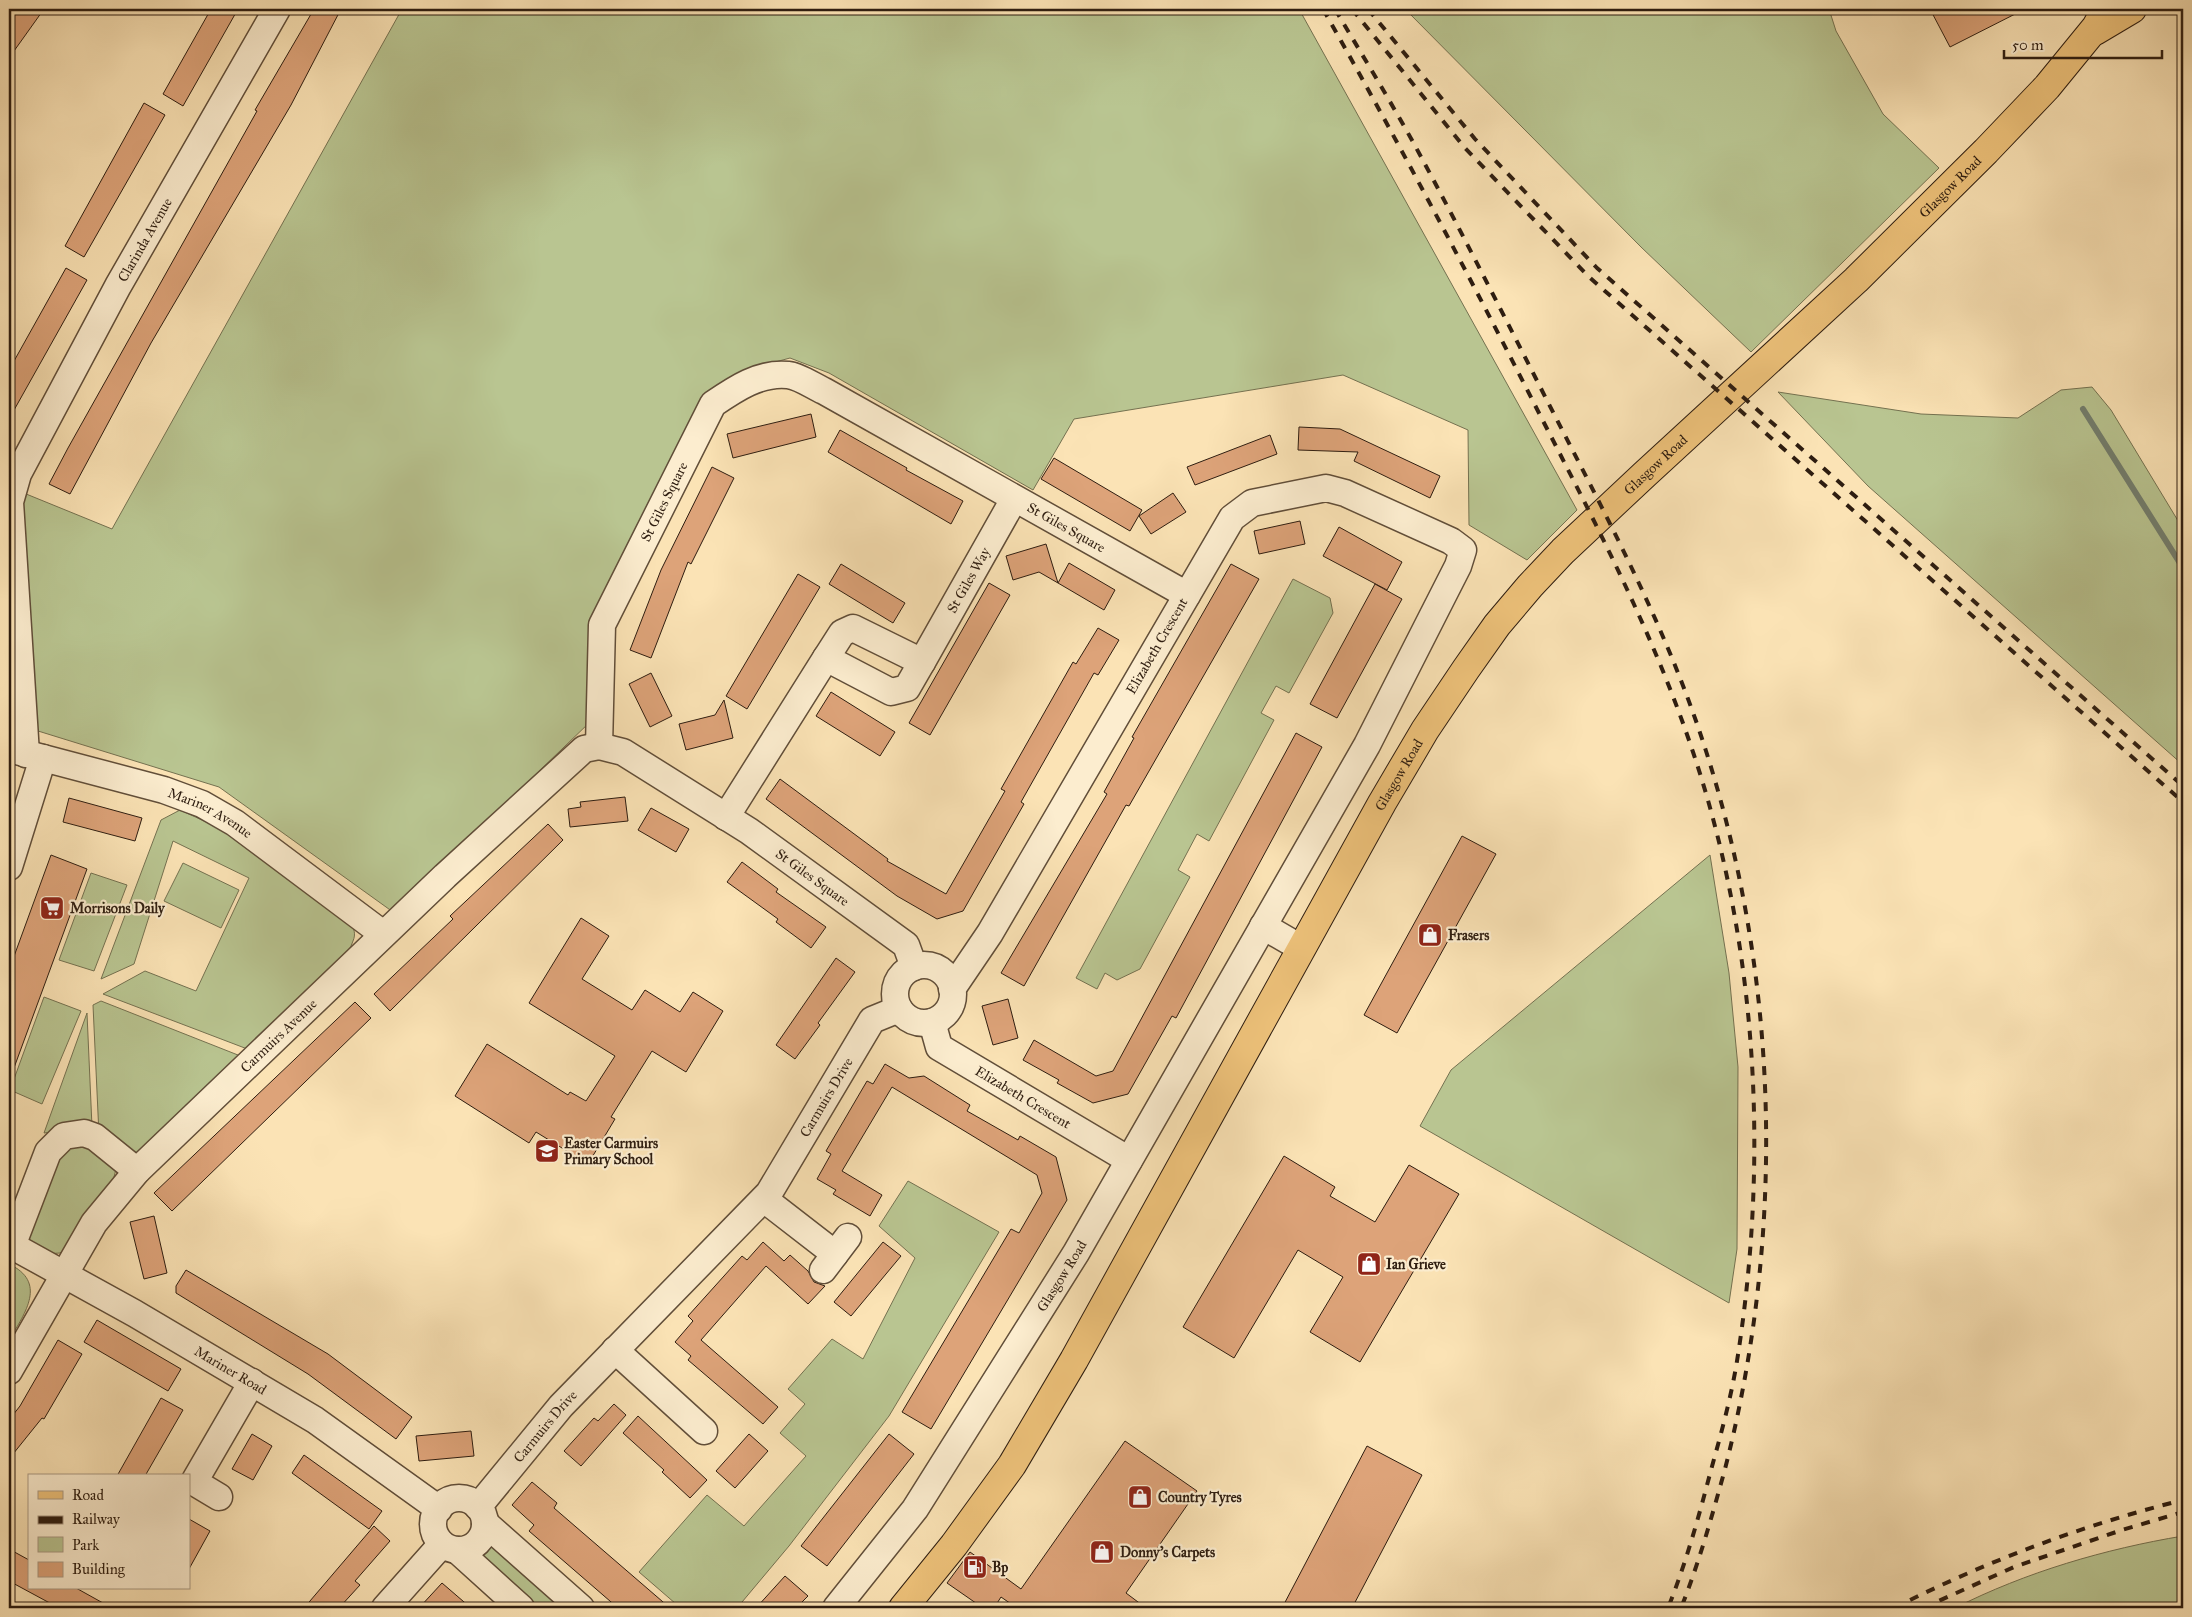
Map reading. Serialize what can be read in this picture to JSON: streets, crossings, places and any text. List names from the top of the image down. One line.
{"streets":{"main road":["Glasgow Road"],"street":["Clarinda Avenue","St Giles Square","St Giles Way","Elizabeth Crescent","Mariner Avenue","Carmuirs Avenue","Carmuirs Drive","Mariner Road"]},"crossings":[["Glasgow Road","Elizabeth Crescent"],["Clarinda Avenue","Mariner Avenue"],["St Giles Square","St Giles Way"],["St Giles Square","Elizabeth Crescent"],["St Giles Square","Carmuirs Avenue"],["St Giles Square","Carmuirs Drive"],["Elizabeth Crescent","Carmuirs Drive"],["Mariner Avenue","Carmuirs Avenue"],["Carmuirs Avenue","Mariner Road"],["Carmuirs Drive","Mariner Road"]],"places":{"supermarket":["Morrisons Daily"],"shop":["Frasers","Ian Grieve","Country Tyres","Donny's Carpets"],"school or university":["Easter Carmuirs Primary School"],"fuel station":["Bp"]},"legend":["Road","Railway","Park","Building"],"scale_bar":"50 m"}
